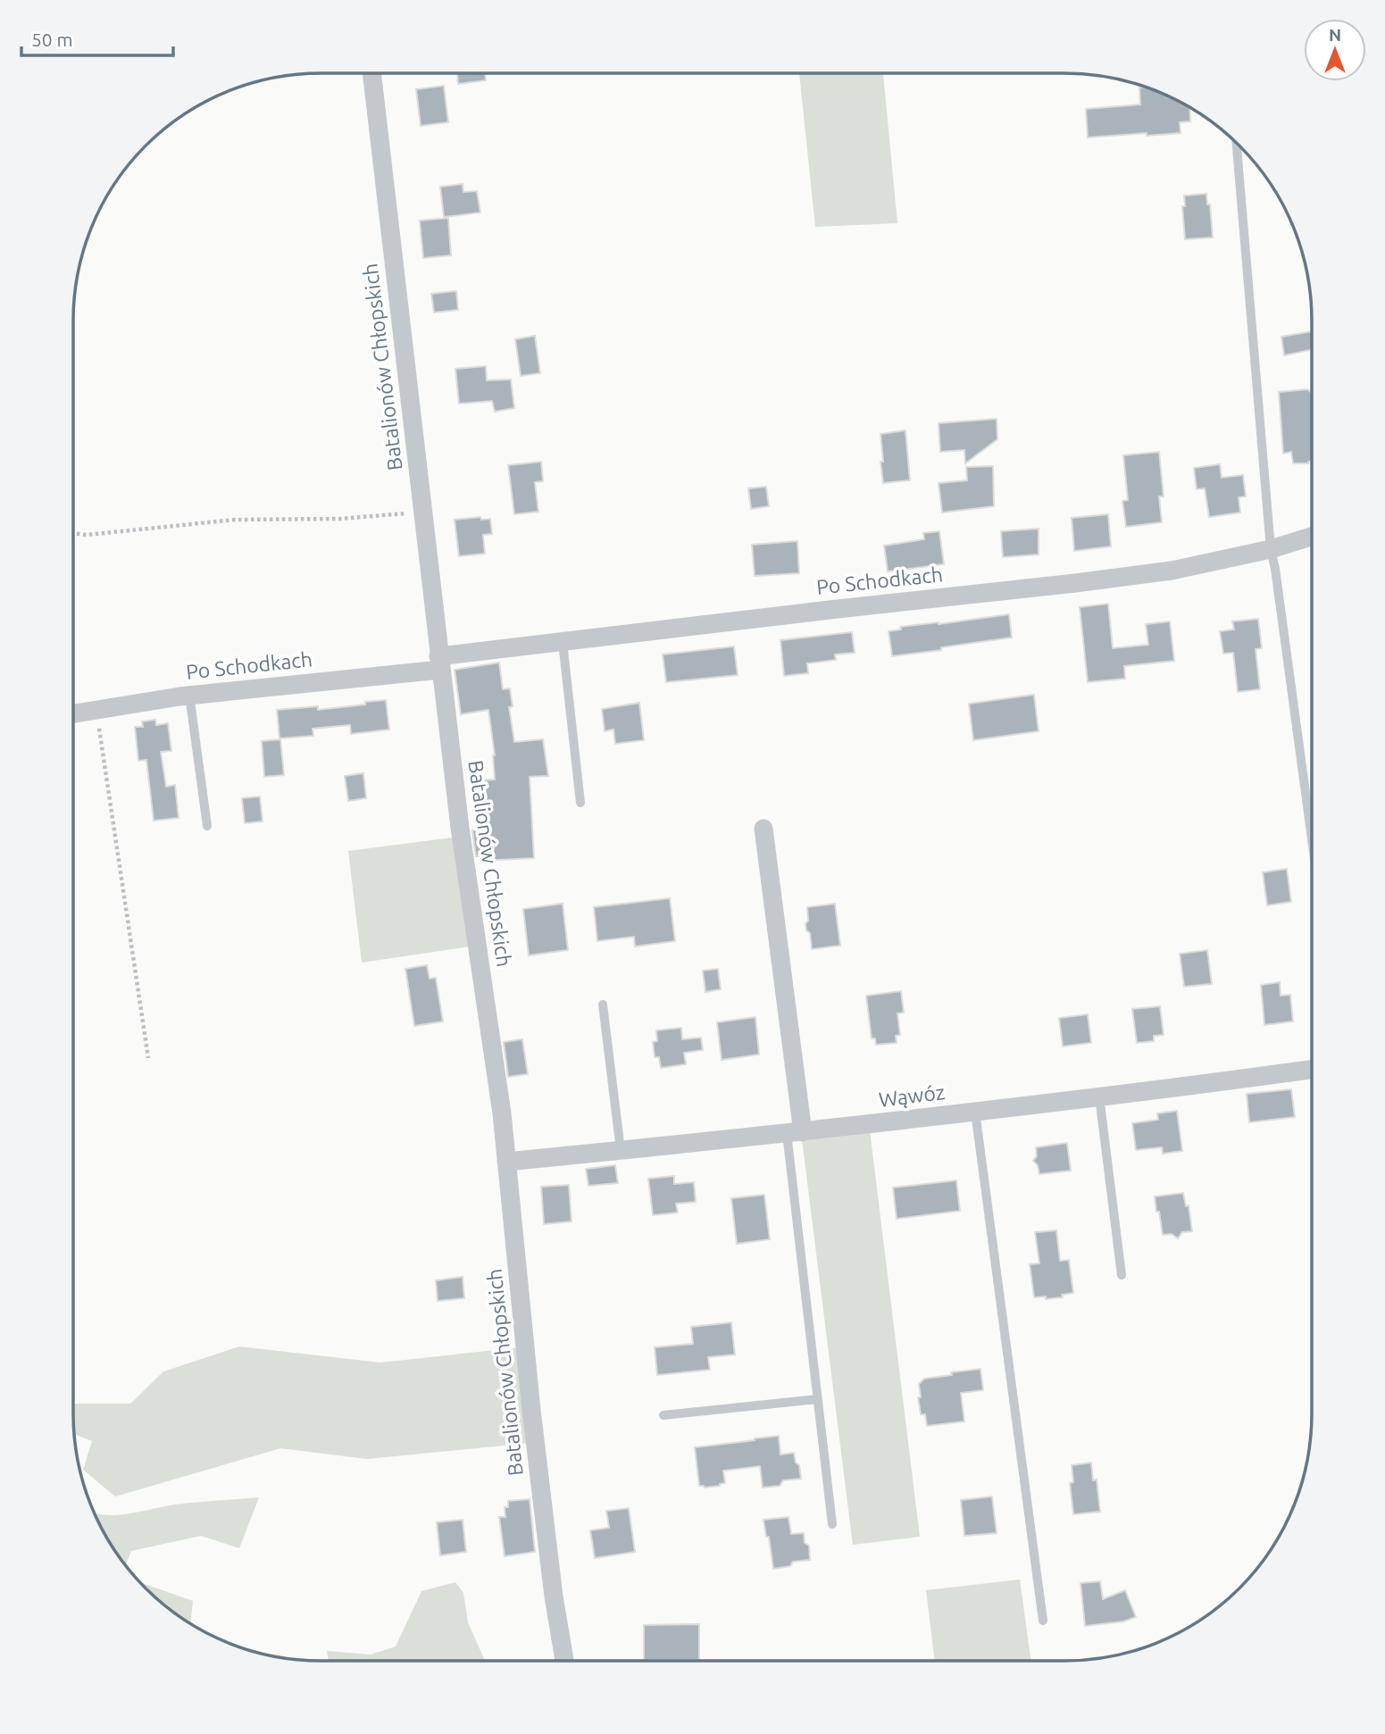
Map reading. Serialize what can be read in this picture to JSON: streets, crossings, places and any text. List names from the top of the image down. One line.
{"streets":{"street":["Batalionów Chłopskich","Po Schodkach","Wąwóz"]},"crossings":[["Batalionów Chłopskich","Po Schodkach"],["Batalionów Chłopskich","Wąwóz"]],"scale_bar":"50 m","north":"top"}
